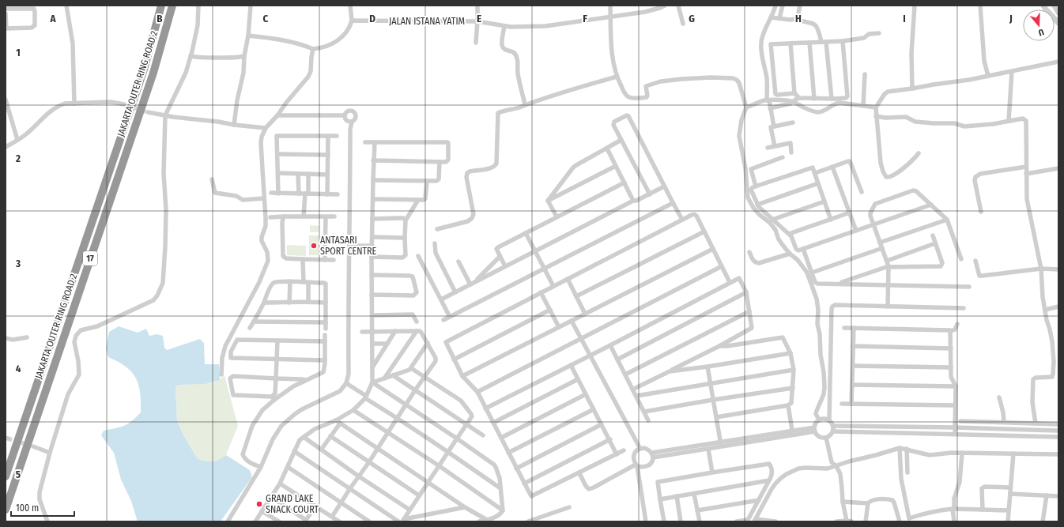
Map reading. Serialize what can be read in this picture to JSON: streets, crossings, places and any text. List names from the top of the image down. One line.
{"streets":{"highway":["JAKARTA OUTER RING ROAD 2","17"],"street":["JALAN ISTANA YATIM"]},"places":["ANTASARI SPORT CENTRE","GRAND LAKE SNACK COURT"],"scale_bar":"100 m","north":"bottom","grid":{"columns":["A","B","C","D","E","F","G","H","I","J"],"rows":["1","2","3","4","5"]}}
